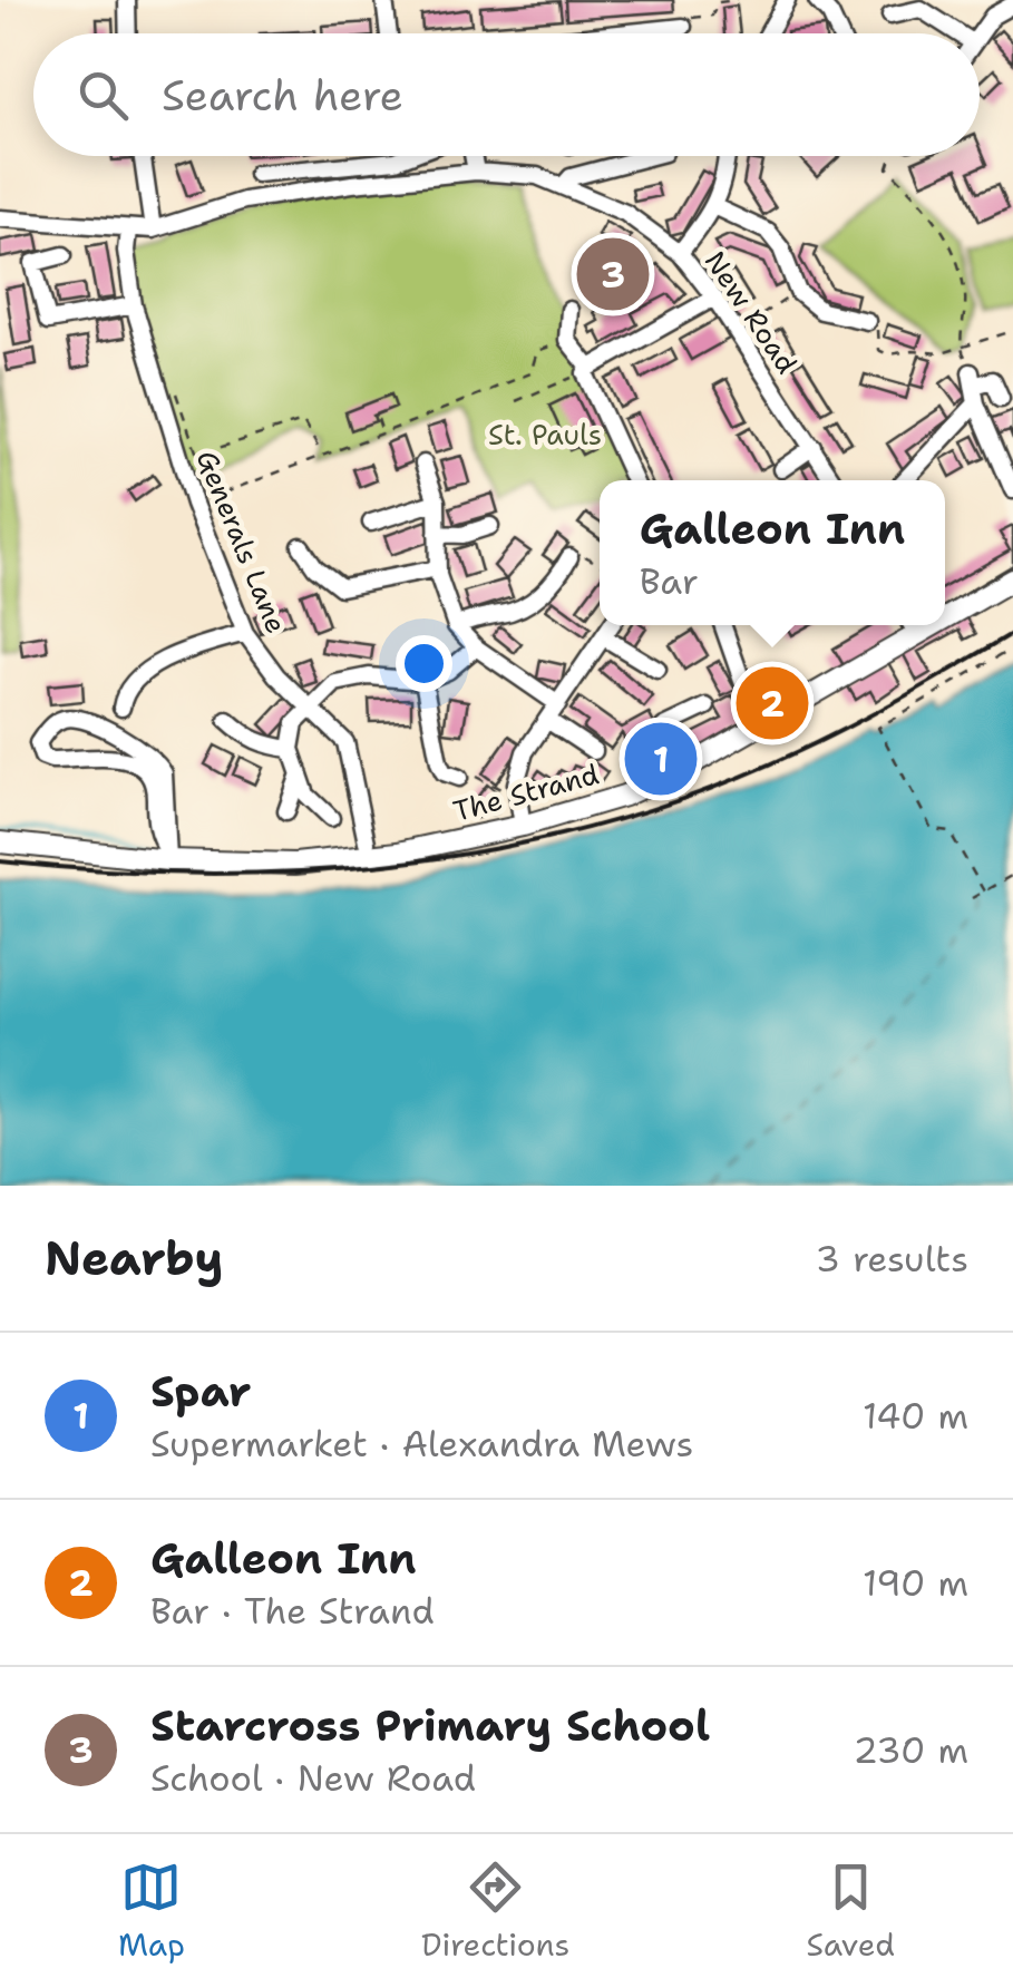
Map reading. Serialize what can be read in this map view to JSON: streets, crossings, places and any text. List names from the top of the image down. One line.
{"streets":{"main road":["The Strand"],"street":["New Road","Generals Lane"]},"crossings":[["New Road","Generals Lane"]],"parks":["St. Pauls"],"page":{"search":"Search here","pins":["3","2","1"],"popup":["Galleon Inn","Bar"],"heading":["Nearby","3 results"],"list":[{"mark":"1","name":"Spar","note":"Supermarket · Alexandra Mews","value":"140 m"},{"mark":"2","name":"Galleon Inn","note":"Bar · The Strand","value":"190 m"},{"mark":"3","name":"Starcross Primary School","note":"School · New Road","value":"230 m"}],"nav":["Map","Directions","Saved"]}}
